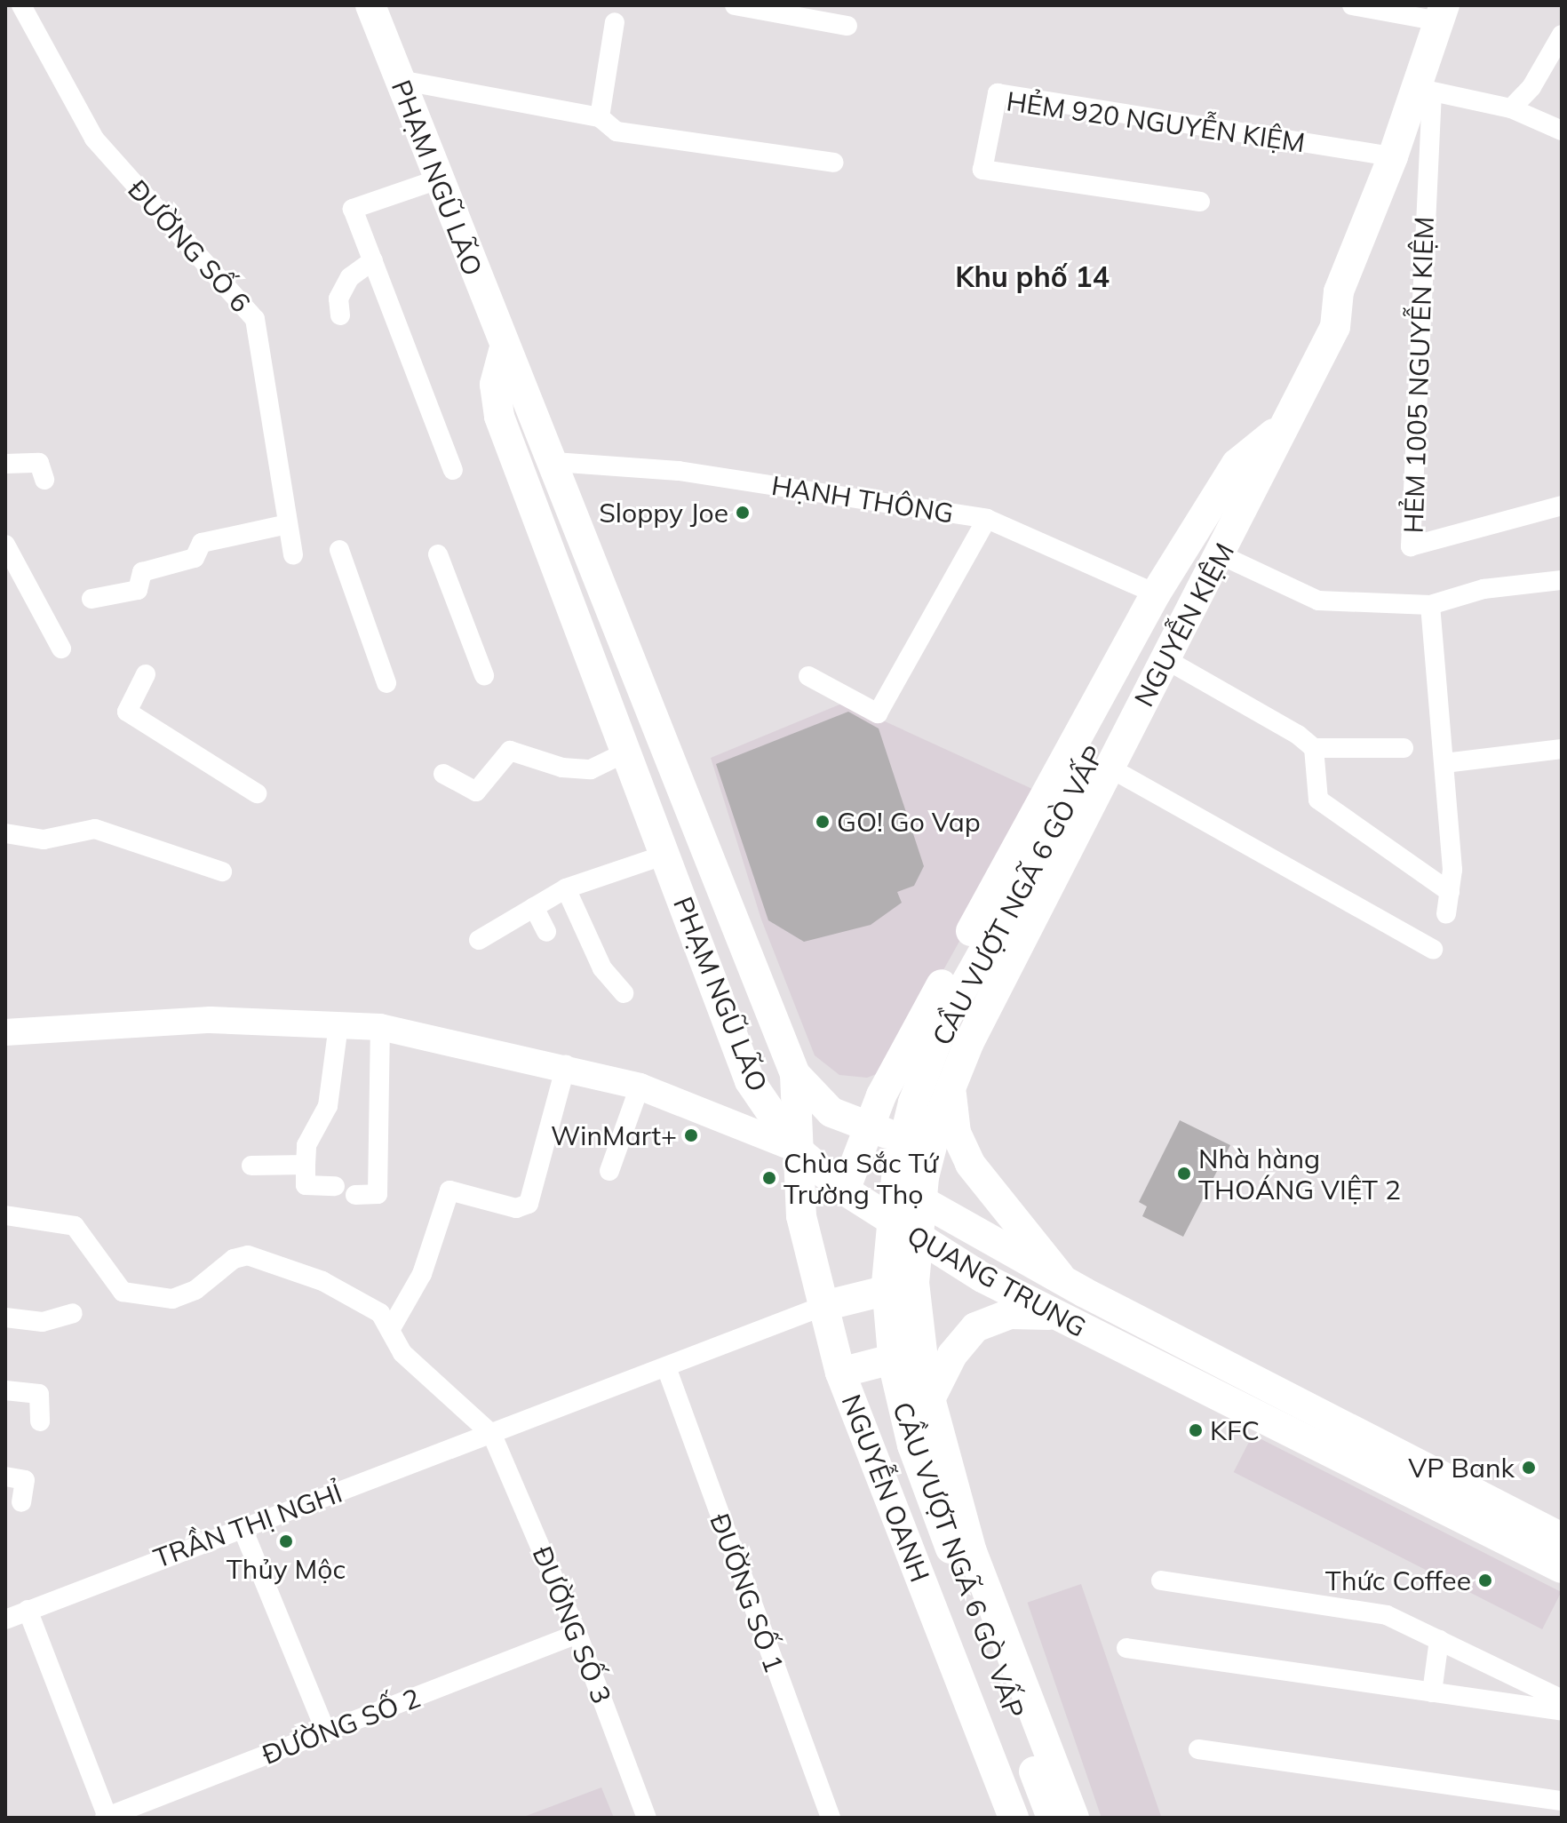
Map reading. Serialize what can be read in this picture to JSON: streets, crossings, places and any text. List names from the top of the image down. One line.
{"streets":{"main road":["PHẠM NGŨ LÃO","NGUYỄN KIỆM","CẦU VƯỢT NGÃ 6 GÒ VẤP","QUANG TRUNG","NGUYỄN OANH"],"street":["HẺM 920 NGUYỄN KIỆM","ĐƯỜNG SỐ 6","HẺM 1005 NGUYỄN KIỆM","HẠNH THÔNG","TRẦN THỊ NGHỈ","ĐƯỜNG SỐ 1","ĐƯỜNG SỐ 3","ĐƯỜNG SỐ 2"]},"crossings":[["HẺM 920 NGUYỄN KIỆM","NGUYỄN KIỆM"],["PHẠM NGŨ LÃO","HẠNH THÔNG"],["PHẠM NGŨ LÃO","CẦU VƯỢT NGÃ 6 GÒ VẤP"],["PHẠM NGŨ LÃO","QUANG TRUNG"],["PHẠM NGŨ LÃO","NGUYỄN OANH"],["HẺM 1005 NGUYỄN KIỆM","NGUYỄN KIỆM"],["HẠNH THÔNG","NGUYỄN KIỆM"],["HẠNH THÔNG","CẦU VƯỢT NGÃ 6 GÒ VẤP"],["NGUYỄN KIỆM","CẦU VƯỢT NGÃ 6 GÒ VẤP"],["NGUYỄN KIỆM","QUANG TRUNG"],["QUANG TRUNG","NGUYỄN OANH"],["TRẦN THỊ NGHỈ","ĐƯỜNG SỐ 1"],["TRẦN THỊ NGHỈ","ĐƯỜNG SỐ 3"],["ĐƯỜNG SỐ 3","ĐƯỜNG SỐ 2"]],"districts":["Khu phố 14"],"places":["Sloppy Joe","GO! Go Vap","WinMart+","Nhà hàng THOÁNG VIỆT 2","Chùa Sắc Tứ Trường Thọ","KFC","VP Bank","Thủy Mộc","Thức Coffee"]}
